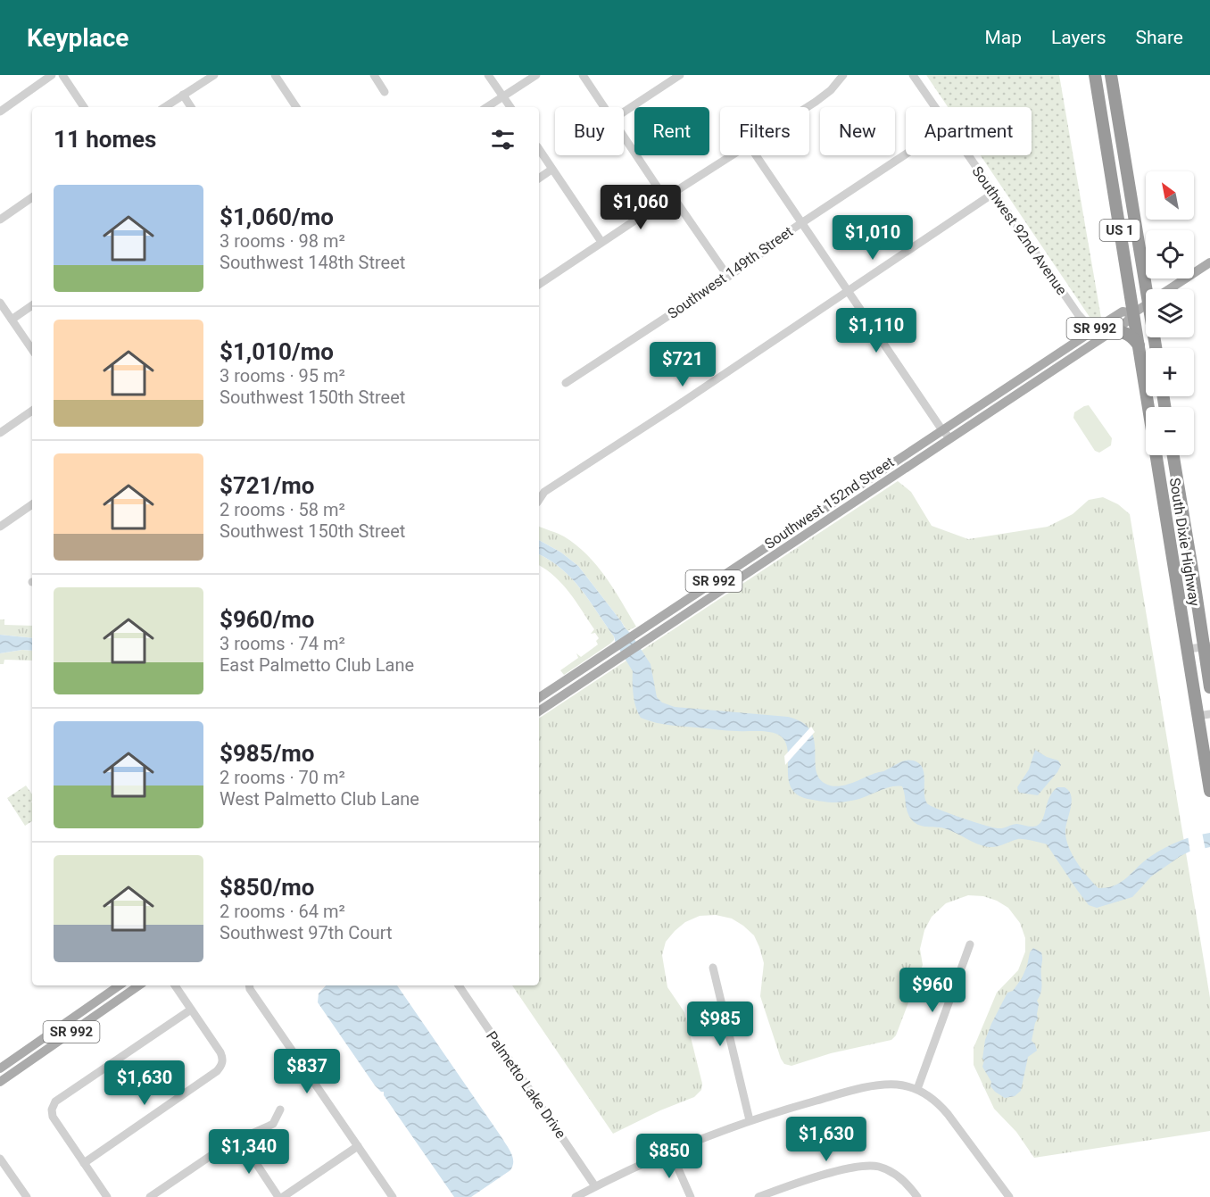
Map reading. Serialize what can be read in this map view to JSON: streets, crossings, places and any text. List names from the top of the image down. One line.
{"streets":{"highway":["US 1","South Dixie Highway"],"main road":["SR 992","Southwest 152nd Street"],"street":["Southwest 92nd Avenue","Southwest 149th Street","Palmetto Lake Drive"]},"crossings":[["Southwest 92nd Avenue","Southwest 152nd Street"],["Southwest 152nd Street","South Dixie Highway"]],"north":"top left","page":{"header":"Keyplace","nav":["Map","Layers","Share"],"chip":["Buy","Rent","Filters","New","Apartment"],"heading":"11 homes","map_buttons":["+","−"],"list":[{"name":"$1,060/mo","note":"3 rooms · 98 m² · Southwest 148th Street"},{"name":"$1,010/mo","note":"3 rooms · 95 m² · Southwest 150th Street"},{"name":"$721/mo","note":"2 rooms · 58 m² · Southwest 150th Street"},{"name":"$960/mo","note":"3 rooms · 74 m² · East Palmetto Club Lane"},{"name":"$985/mo","note":"2 rooms · 70 m² · West Palmetto Club Lane"},{"name":"$850/mo","note":"2 rooms · 64 m² · Southwest 97th Court"}],"price":["$1,060","$1,010","$1,110","$721","$960","$985","$837","$1,630","$1,630","$1,340","$850"]}}
